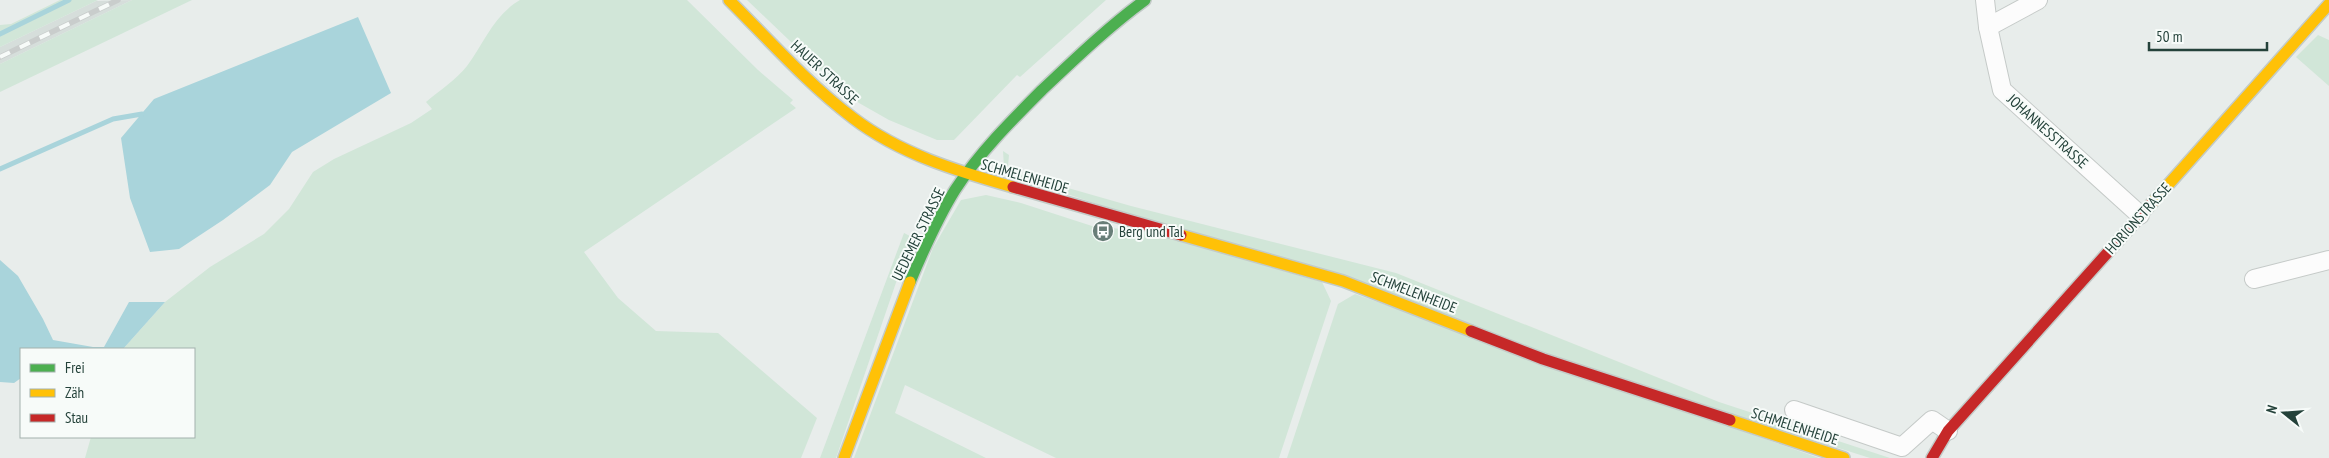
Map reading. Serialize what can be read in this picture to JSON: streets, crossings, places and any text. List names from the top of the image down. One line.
{"streets":{"street":["HAUER STRASSE","JOHANNESSTRASSE","SCHMELENHEIDE","HORIONSTRASSE","UEDEMER STRASSE"]},"crossings":[["HAUER STRASSE","SCHMELENHEIDE"],["HAUER STRASSE","UEDEMER STRASSE"],["JOHANNESSTRASSE","HORIONSTRASSE"],["SCHMELENHEIDE","UEDEMER STRASSE"]],"places":{"bus stop":["Berg und Tal"]},"legend":["Frei","Zäh","Stau"],"scale_bar":"50 m","north":"left"}
